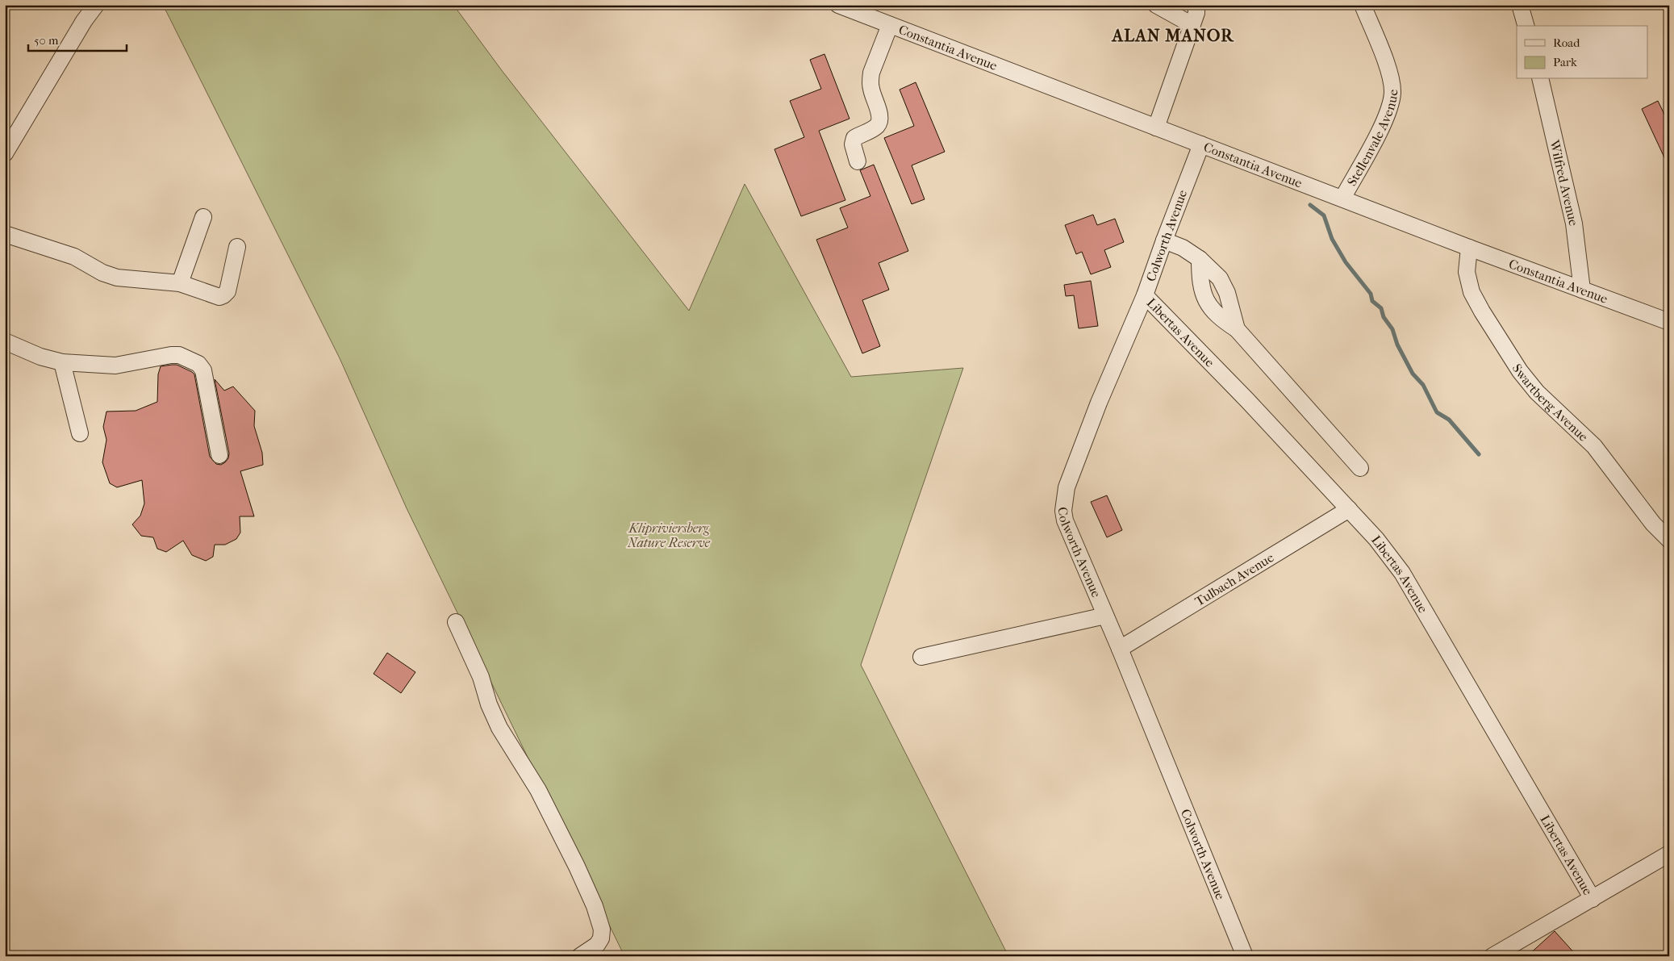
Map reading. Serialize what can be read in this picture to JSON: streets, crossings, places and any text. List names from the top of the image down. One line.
{"streets":{"street":["Constantia Avenue","Stellenvale Avenue","Wilfred Avenue","Colworth Avenue","Libertas Avenue","Swartberg Avenue","Tulbach Avenue"]},"crossings":[["Constantia Avenue","Stellenvale Avenue"],["Constantia Avenue","Wilfred Avenue"],["Constantia Avenue","Colworth Avenue"],["Constantia Avenue","Swartberg Avenue"],["Colworth Avenue","Libertas Avenue"],["Colworth Avenue","Tulbach Avenue"],["Libertas Avenue","Tulbach Avenue"]],"districts":["ALAN MANOR"],"parks":["Klipriviersberg Nature Reserve"],"legend":["Road","Park"],"scale_bar":"50 m"}
